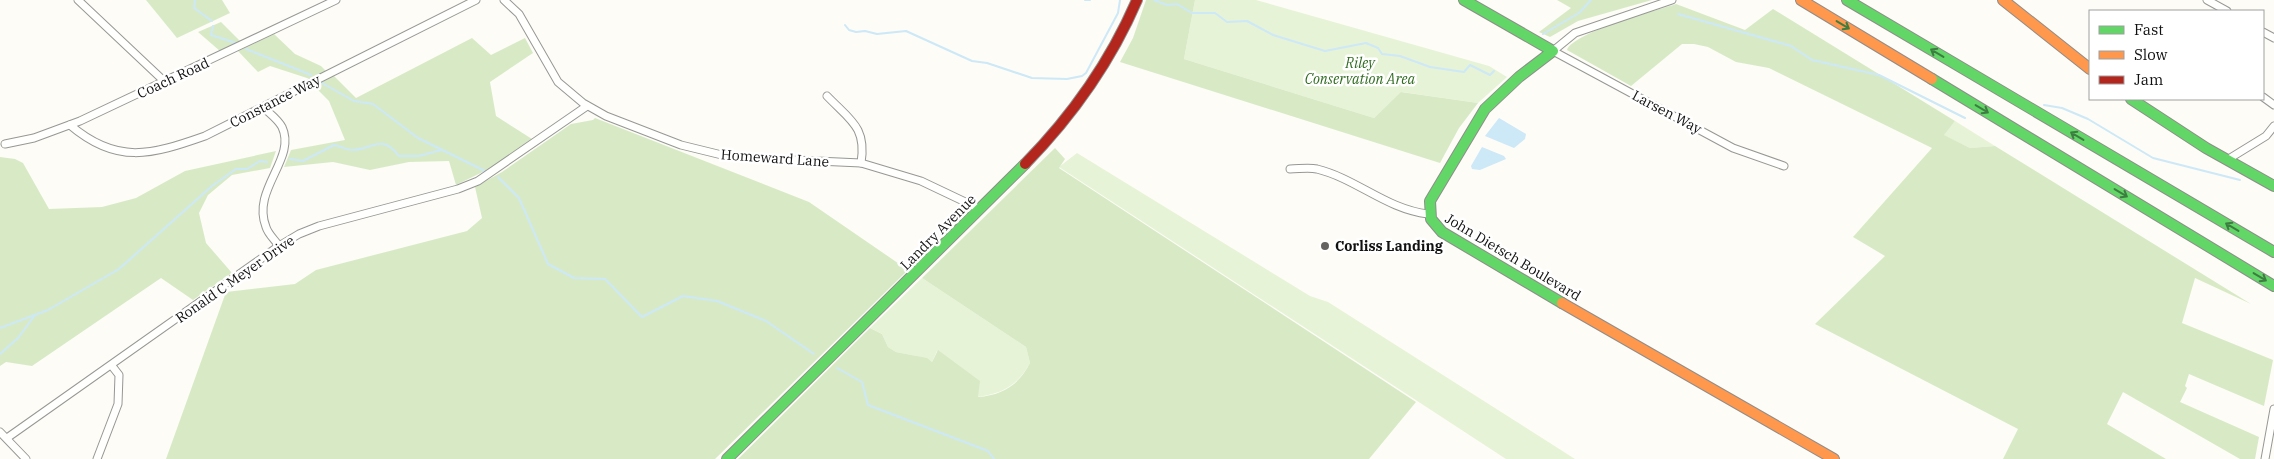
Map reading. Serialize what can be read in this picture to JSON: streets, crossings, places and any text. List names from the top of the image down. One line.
{"streets":{"main road":["Landry Avenue","John Dietsch Boulevard"],"street":["Coach Road","Constance Way","Larsen Way","Homeward Lane","Ronald C Meyer Drive"]},"crossings":[["Coach Road","Constance Way"],["Larsen Way","John Dietsch Boulevard"],["Homeward Lane","Landry Avenue"],["Homeward Lane","Ronald C Meyer Drive"]],"parks":["Riley Conservation Area"],"places":["Corliss Landing"],"legend":["Fast","Slow","Jam"]}
